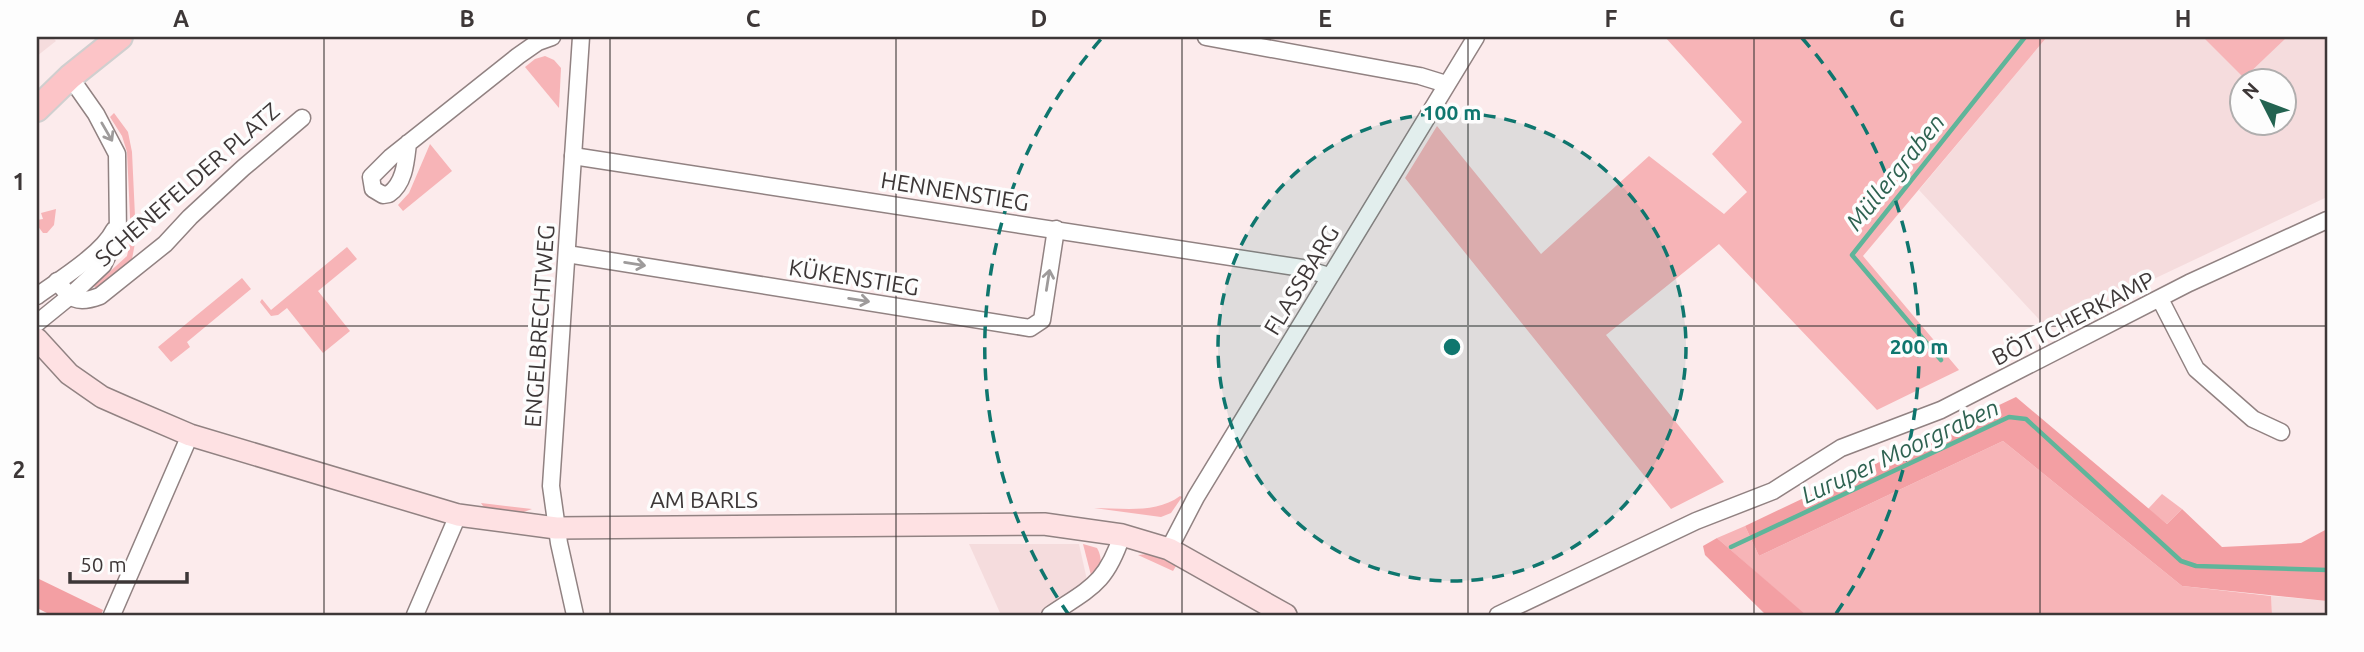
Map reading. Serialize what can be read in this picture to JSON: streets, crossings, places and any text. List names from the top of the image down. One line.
{"streets":{"street":["SCHENEFELDER PLATZ","HENNENSTIEG","KÜKENSTIEG","FLASSBARG","BÖTTCHERKAMP","ENGELBRECHTWEG","AM BARLS"]},"crossings":[["HENNENSTIEG","KÜKENSTIEG"],["HENNENSTIEG","FLASSBARG"],["HENNENSTIEG","ENGELBRECHTWEG"],["KÜKENSTIEG","ENGELBRECHTWEG"],["FLASSBARG","AM BARLS"],["ENGELBRECHTWEG","AM BARLS"]],"one_way":["KÜKENSTIEG"],"water":["Müllergraben","Luruper Moorgraben"],"scale_bar":"50 m","north":"top left","grid":{"columns":["A","B","C","D","E","F","G","H"],"rows":["1","2"]},"rings":["100 m","200 m"]}
